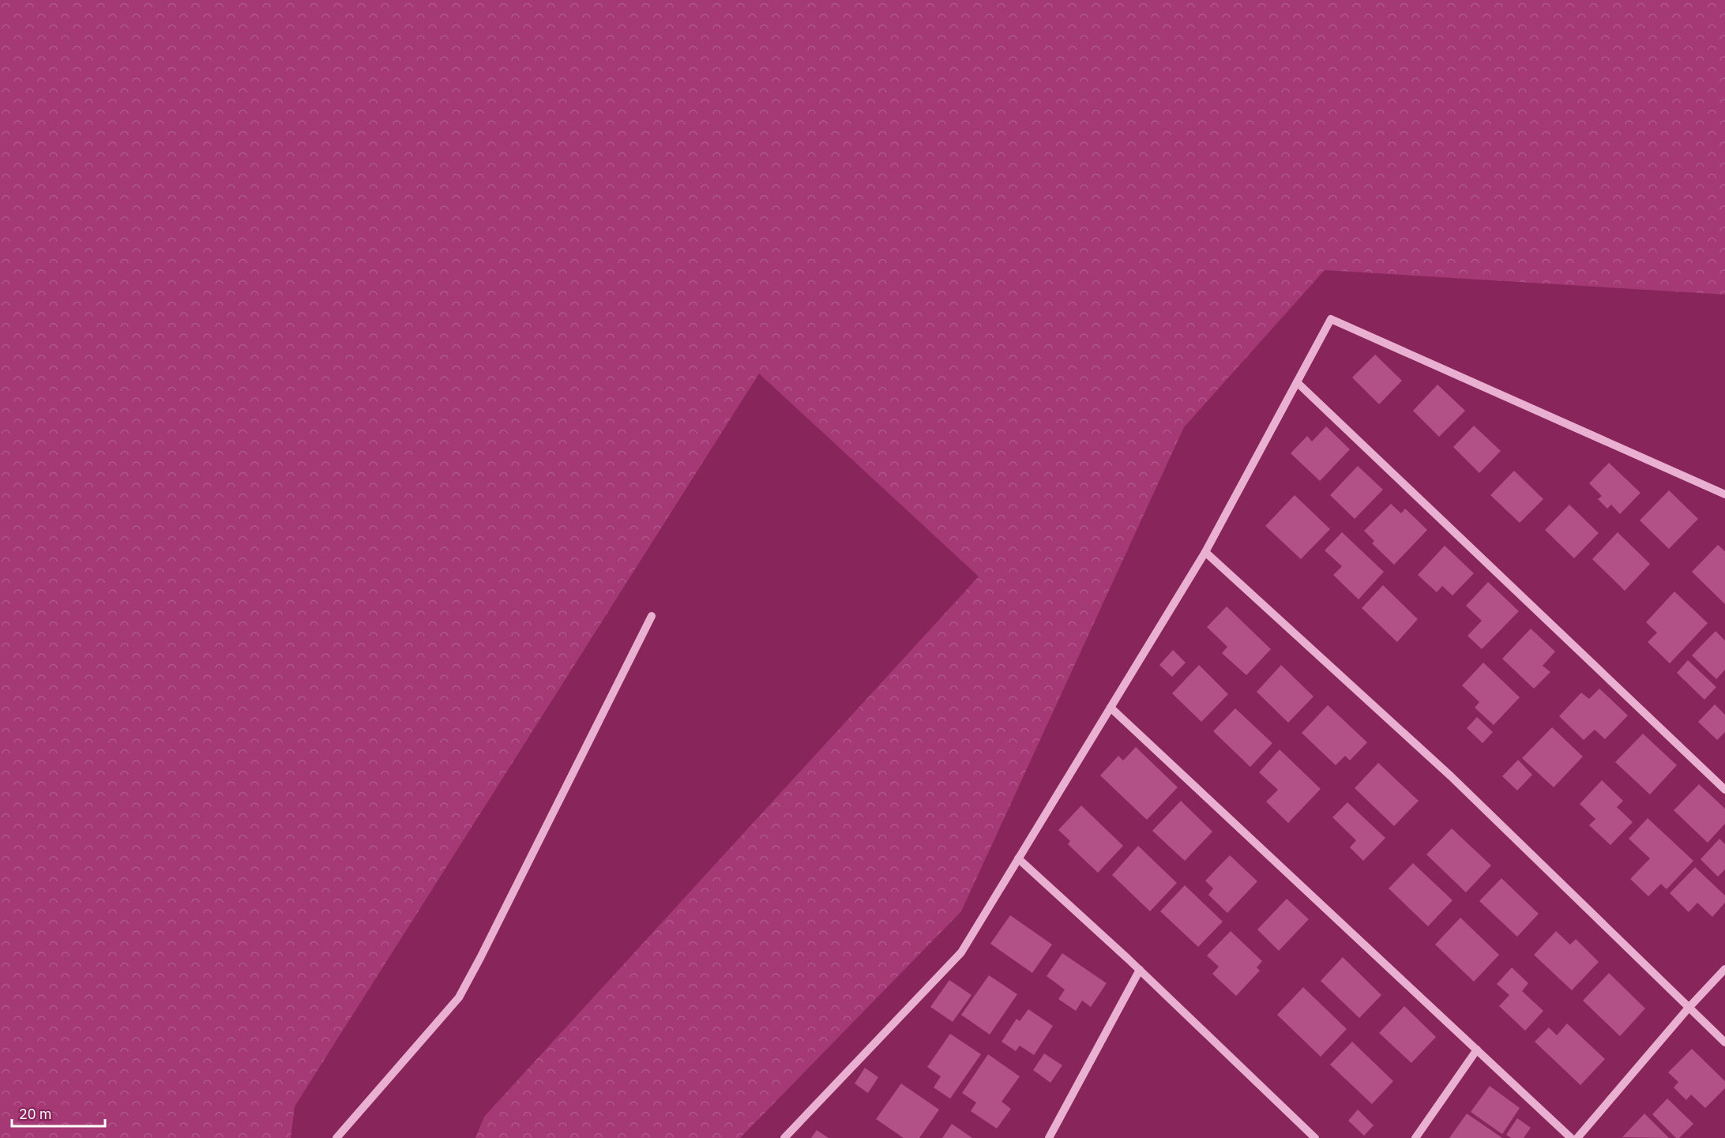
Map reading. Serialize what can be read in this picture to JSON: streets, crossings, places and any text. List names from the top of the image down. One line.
{"scale_bar":"20 m"}
